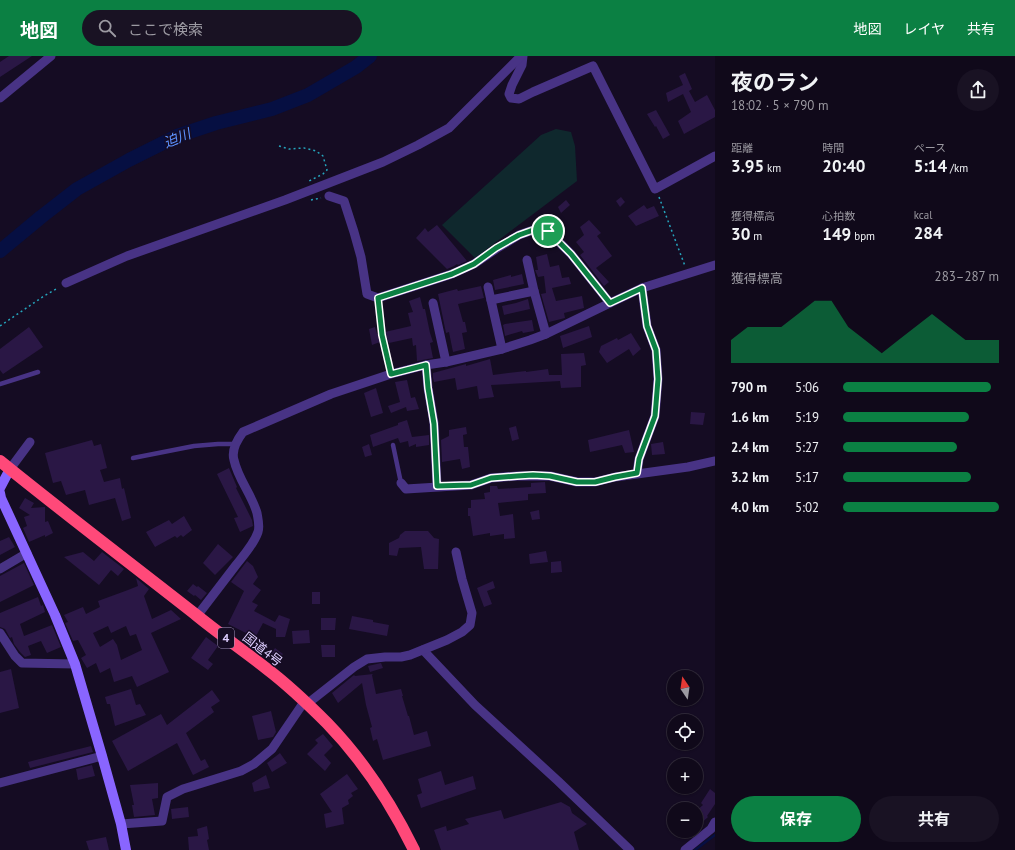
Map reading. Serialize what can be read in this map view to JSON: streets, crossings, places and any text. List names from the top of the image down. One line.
{"streets":{"highway":["4","国道4号"]},"water":["迫川"],"north":"top","page":{"header":"地図","search":"ここで検索","nav":["地図","レイヤ","共有"],"heading":["夜のラン","18:02 · 5 × 790 m"],"stats":[["距離","3.95 km"],["時間","20:40"],["ペース","5:14 /km"],["獲得標高","30 m"],["心拍数","149 bpm"],["kcal","284"]],"chart":["獲得標高","283–287 m"],"list":[{"name":"790 m","note":"5:06"},{"name":"1.6 km","note":"5:19"},{"name":"2.4 km","note":"5:27"},{"name":"3.2 km","note":"5:17"},{"name":"4.0 km","note":"5:02"}],"map_buttons":["+","−"],"buttons":["保存","共有"]}}
